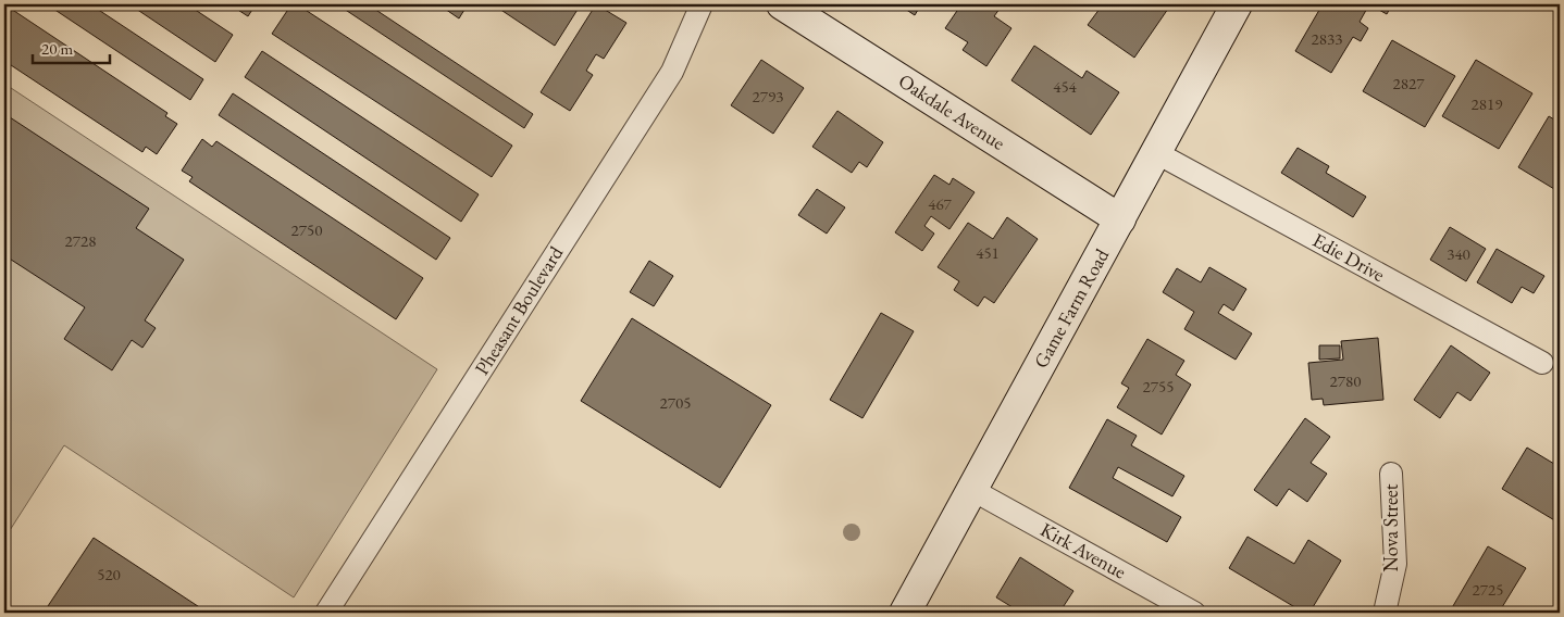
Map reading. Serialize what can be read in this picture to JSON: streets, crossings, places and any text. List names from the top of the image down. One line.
{"streets":{"street":["Oakdale Avenue","Edie Drive","Game Farm Road","Pheasant Boulevard","Nova Street","Kirk Avenue"]},"crossings":[["Oakdale Avenue","Game Farm Road"],["Edie Drive","Game Farm Road"],["Game Farm Road","Kirk Avenue"]],"house_numbers":["2833","2827","454","2793","2819","467","2750","2728","451","340","2780","2755","2705","520","2725"],"scale_bar":"20 m"}
